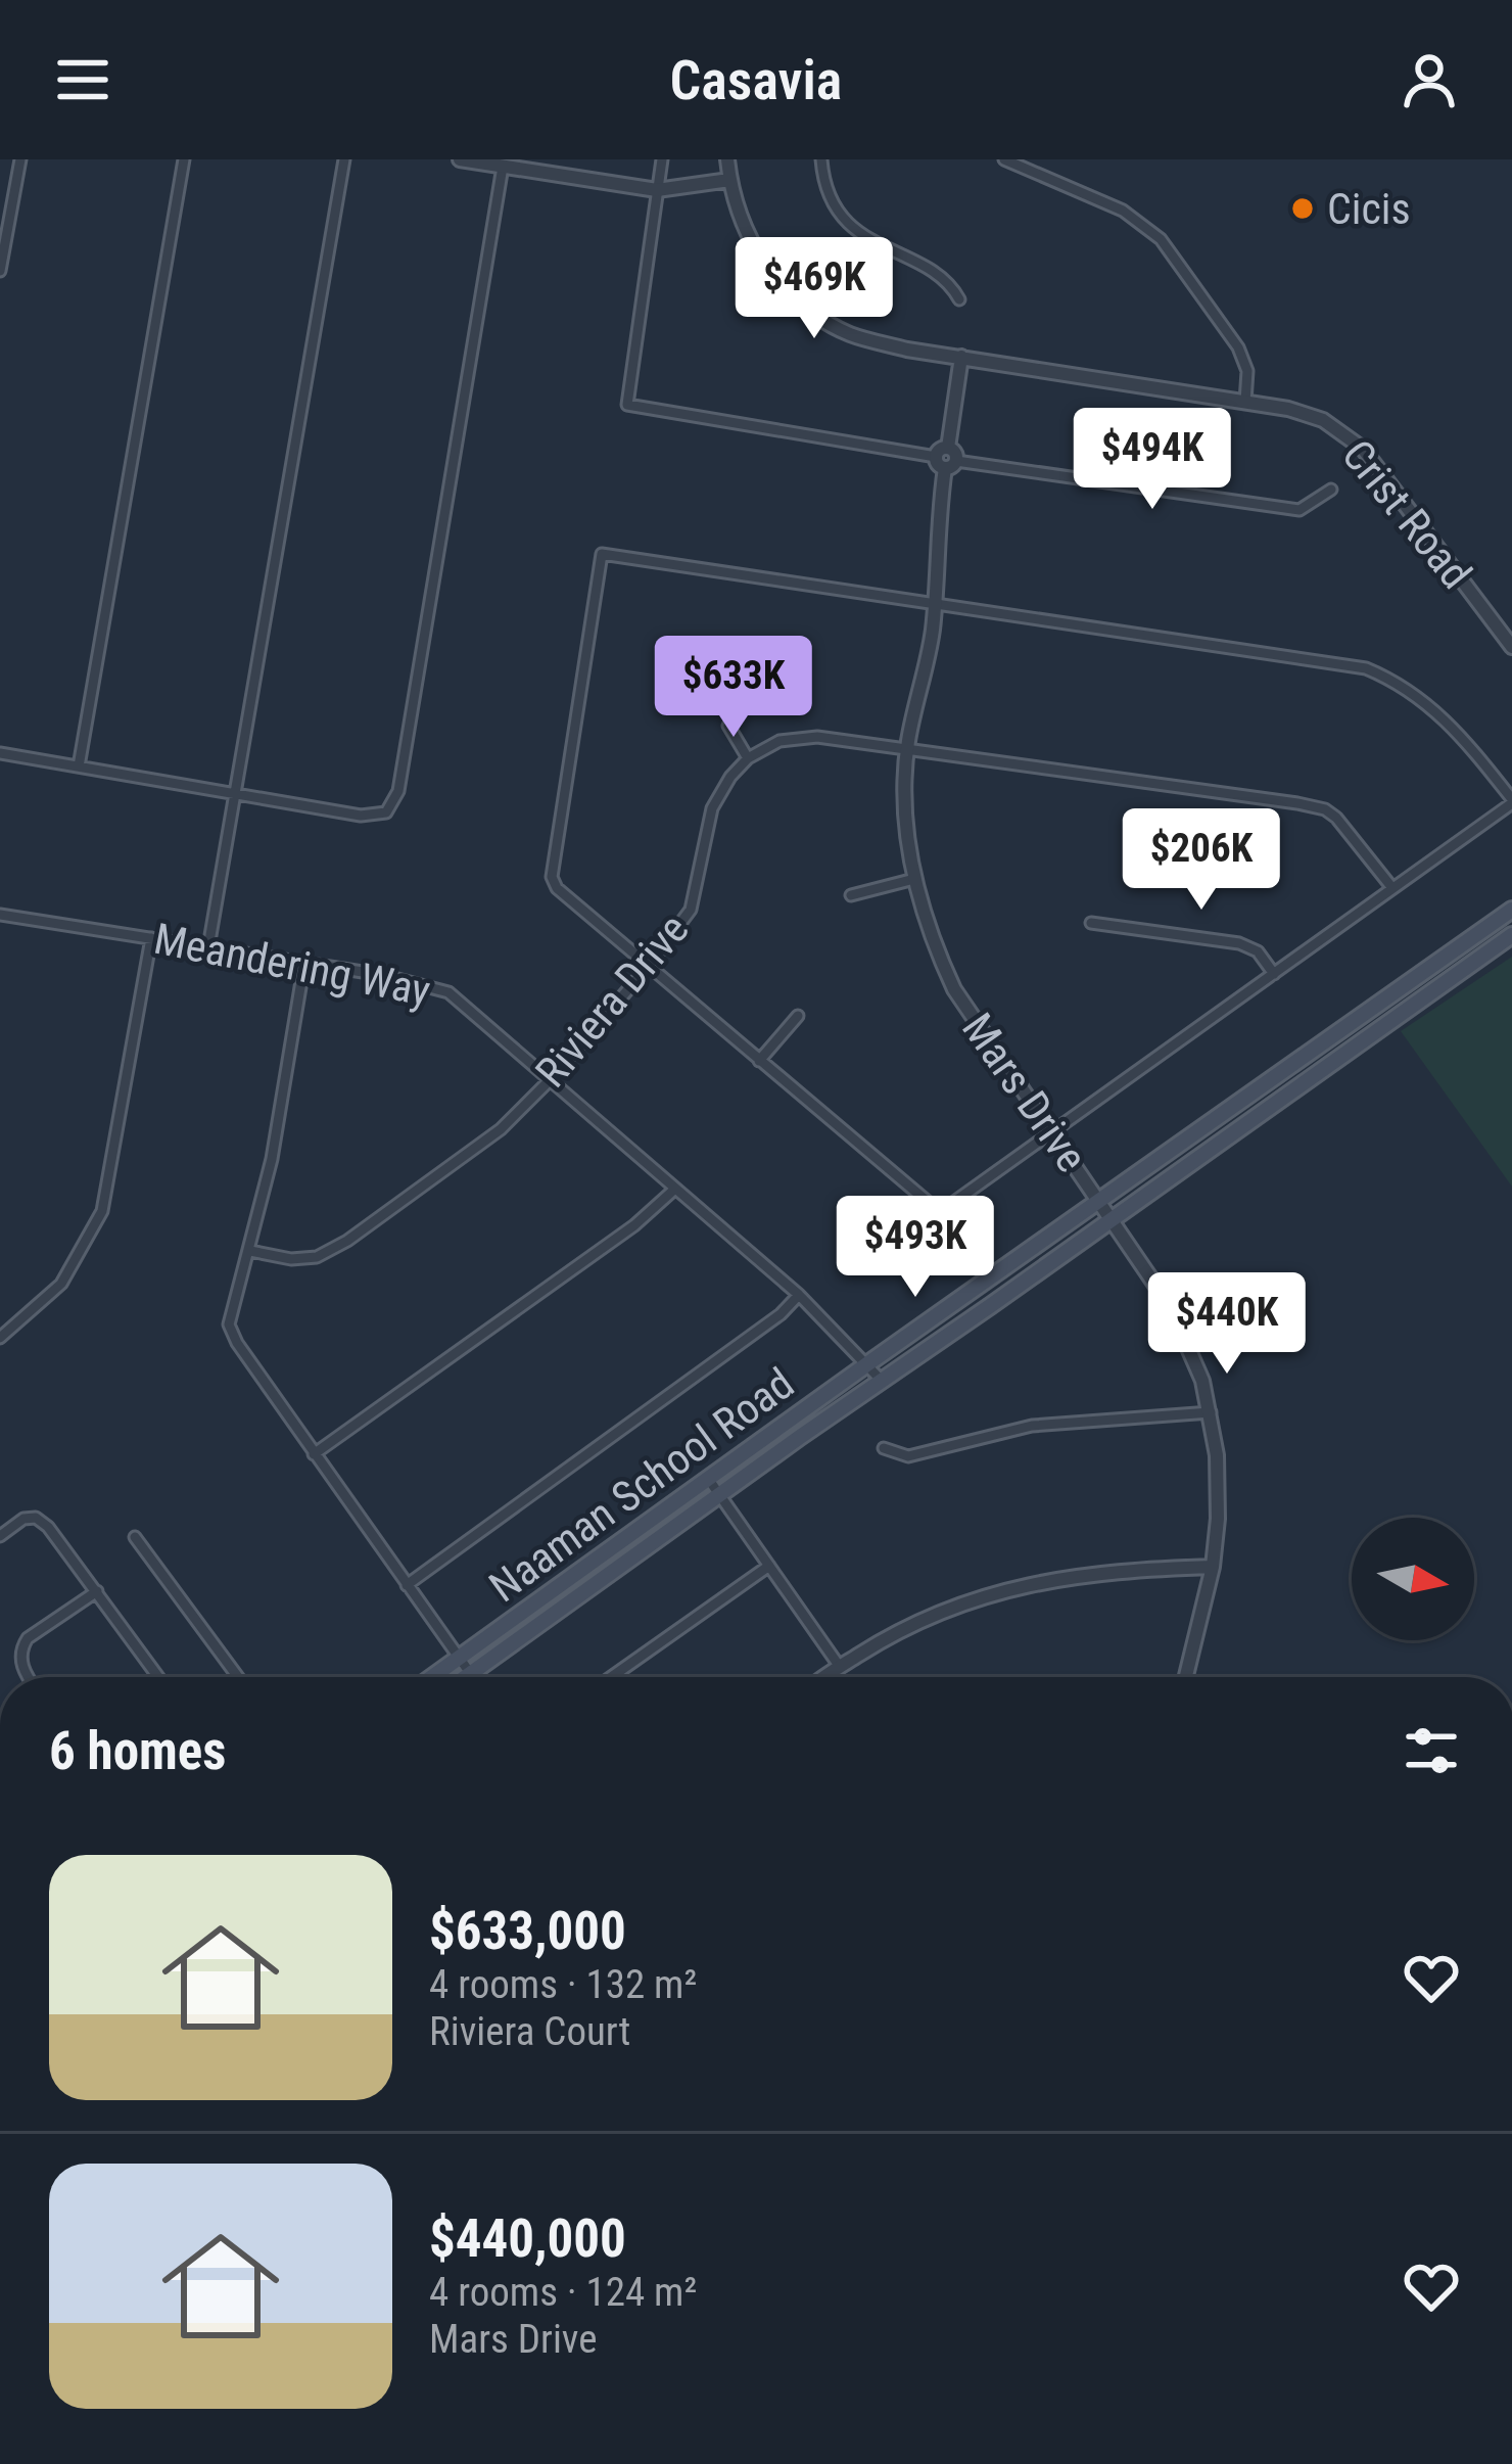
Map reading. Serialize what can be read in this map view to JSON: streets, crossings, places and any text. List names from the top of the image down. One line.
{"streets":{"main road":["Naaman School Road"],"street":["Crist Road","Meandering Way","Riviera Drive","Mars Drive"]},"crossings":[["Crist Road","Mars Drive"],["Meandering Way","Riviera Drive"],["Meandering Way","Naaman School Road"],["Mars Drive","Naaman School Road"]],"places":["Cicis"],"north":"right","page":{"header":"Casavia","price":["$469K","$494K","$633K","$206K","$493K","$440K"],"heading":"6 homes","list":[{"name":"$633,000","note":"4 rooms · 132 m² · Riviera Court"},{"name":"$440,000","note":"4 rooms · 124 m² · Mars Drive"}]}}
